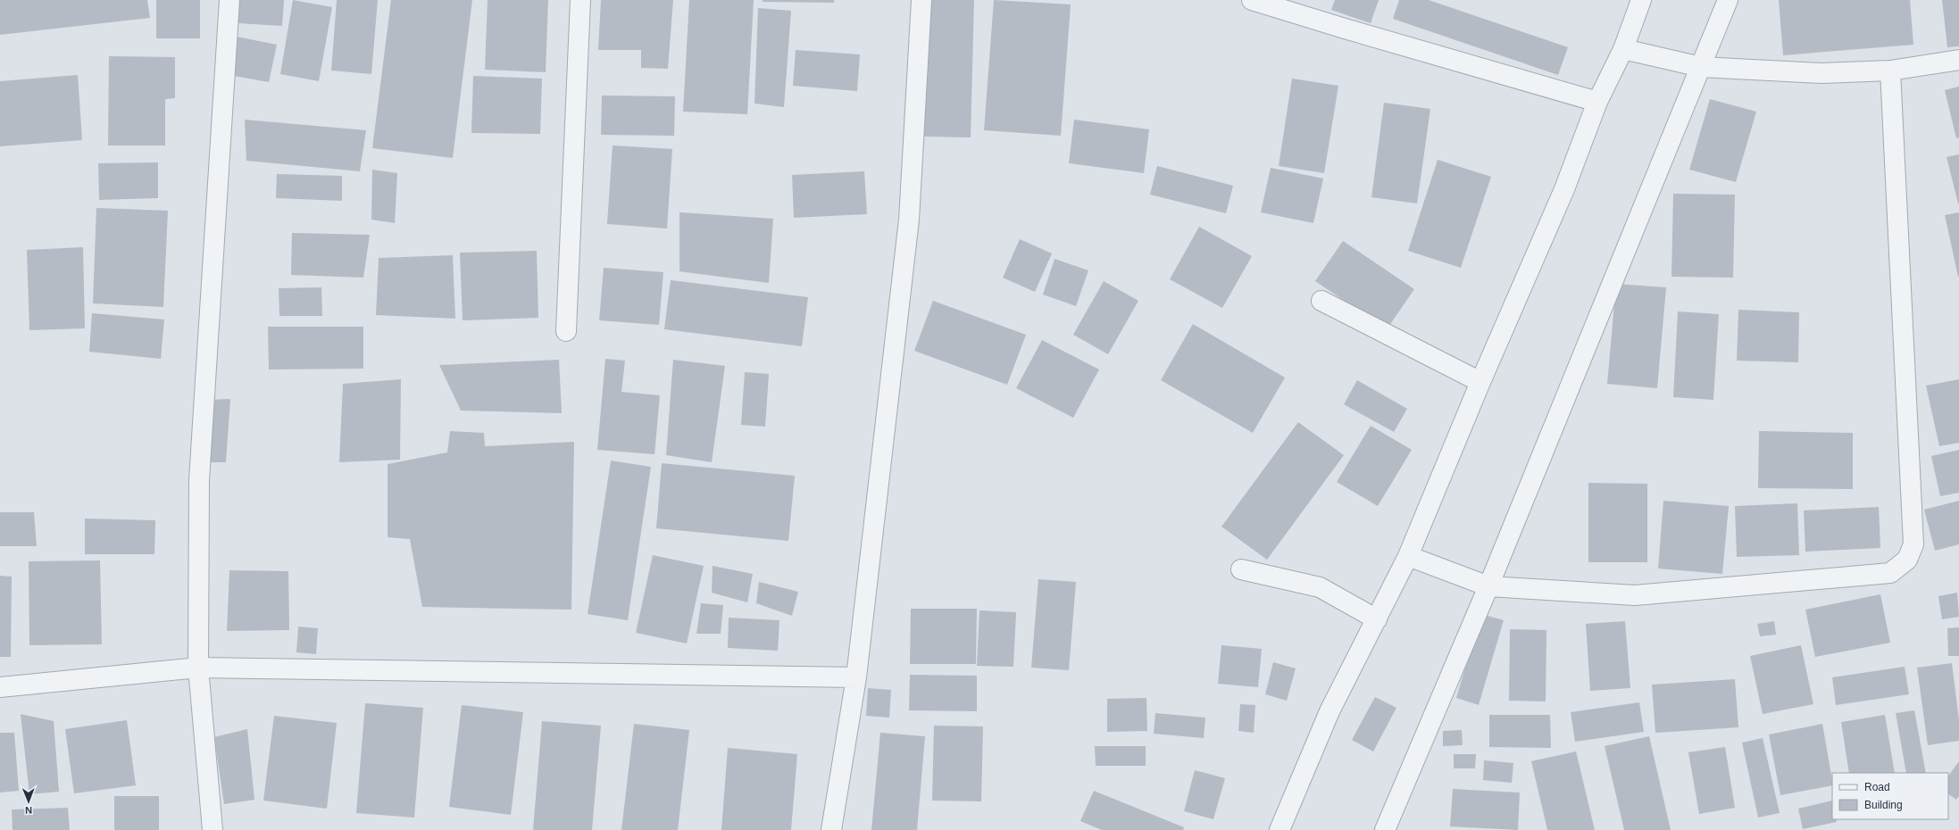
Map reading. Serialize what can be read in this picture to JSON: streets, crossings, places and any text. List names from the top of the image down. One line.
{"legend":["Road","Building"],"north":"bottom"}
